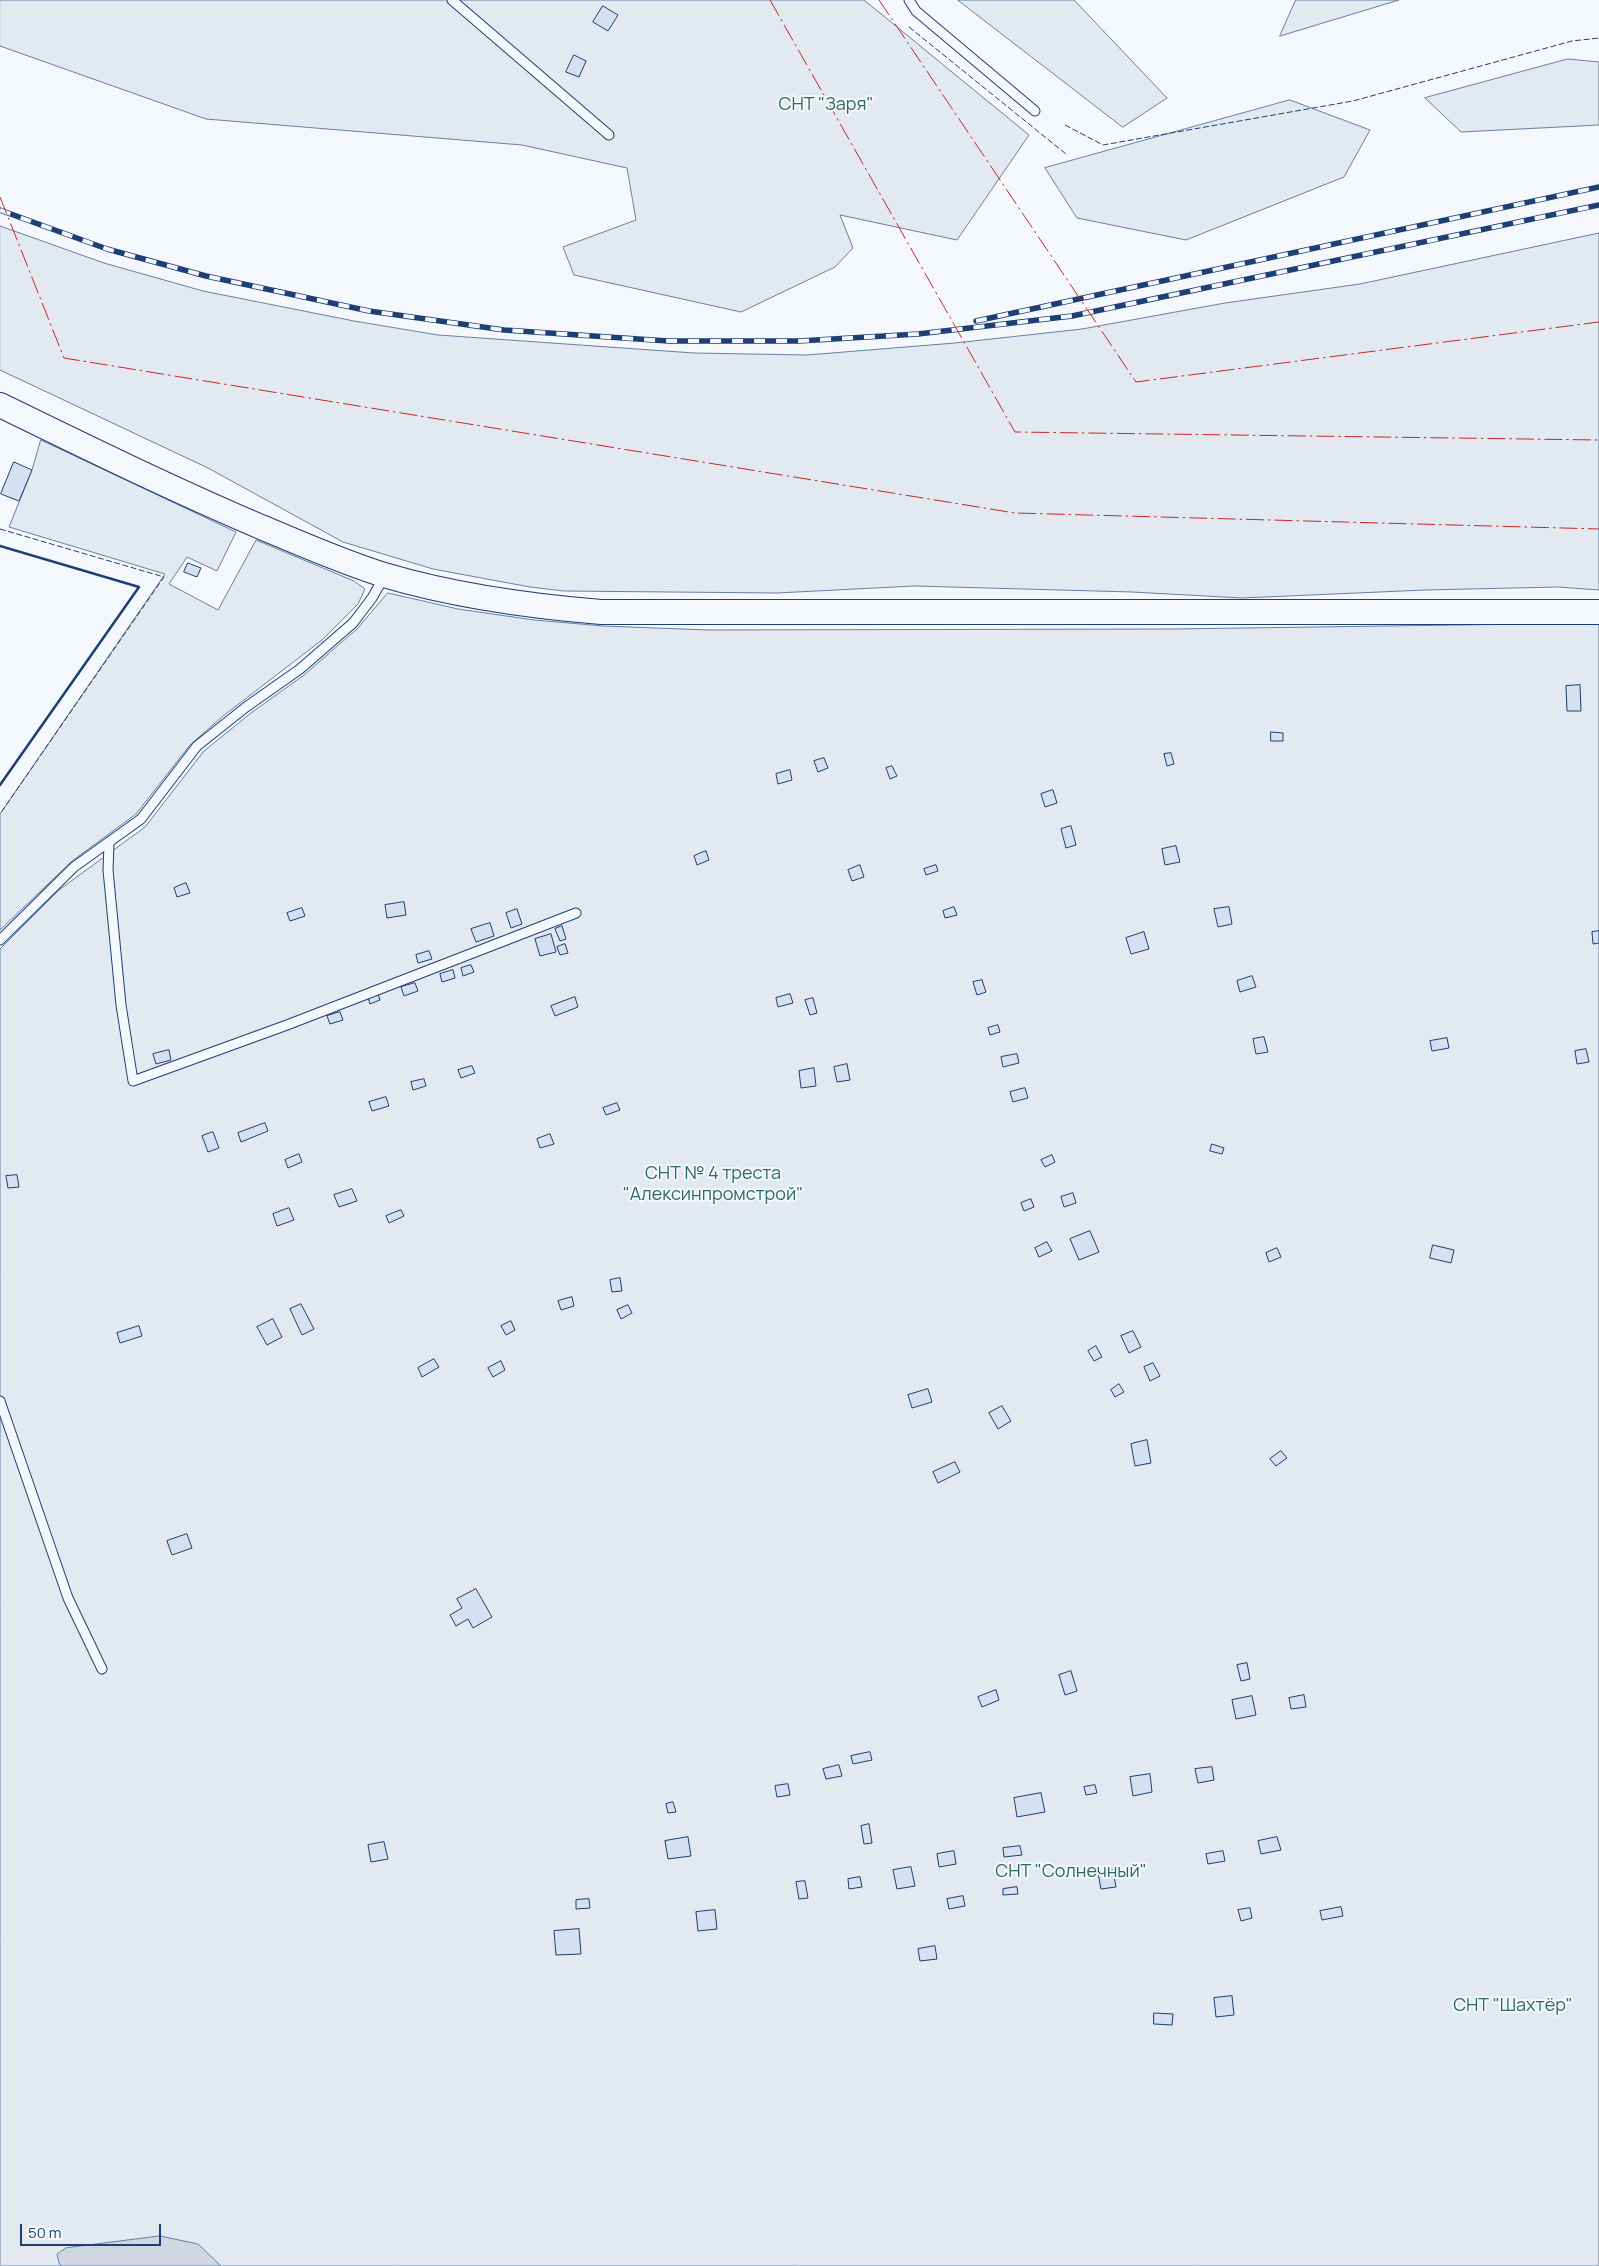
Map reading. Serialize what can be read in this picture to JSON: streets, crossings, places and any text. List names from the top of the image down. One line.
{"parks":["СНТ \"Заря\"","СНТ № 4 треста \"Алексинпромстрой\"","СНТ \"Солнечный\"","СНТ \"Шахтёр\""],"scale_bar":"50 m"}
